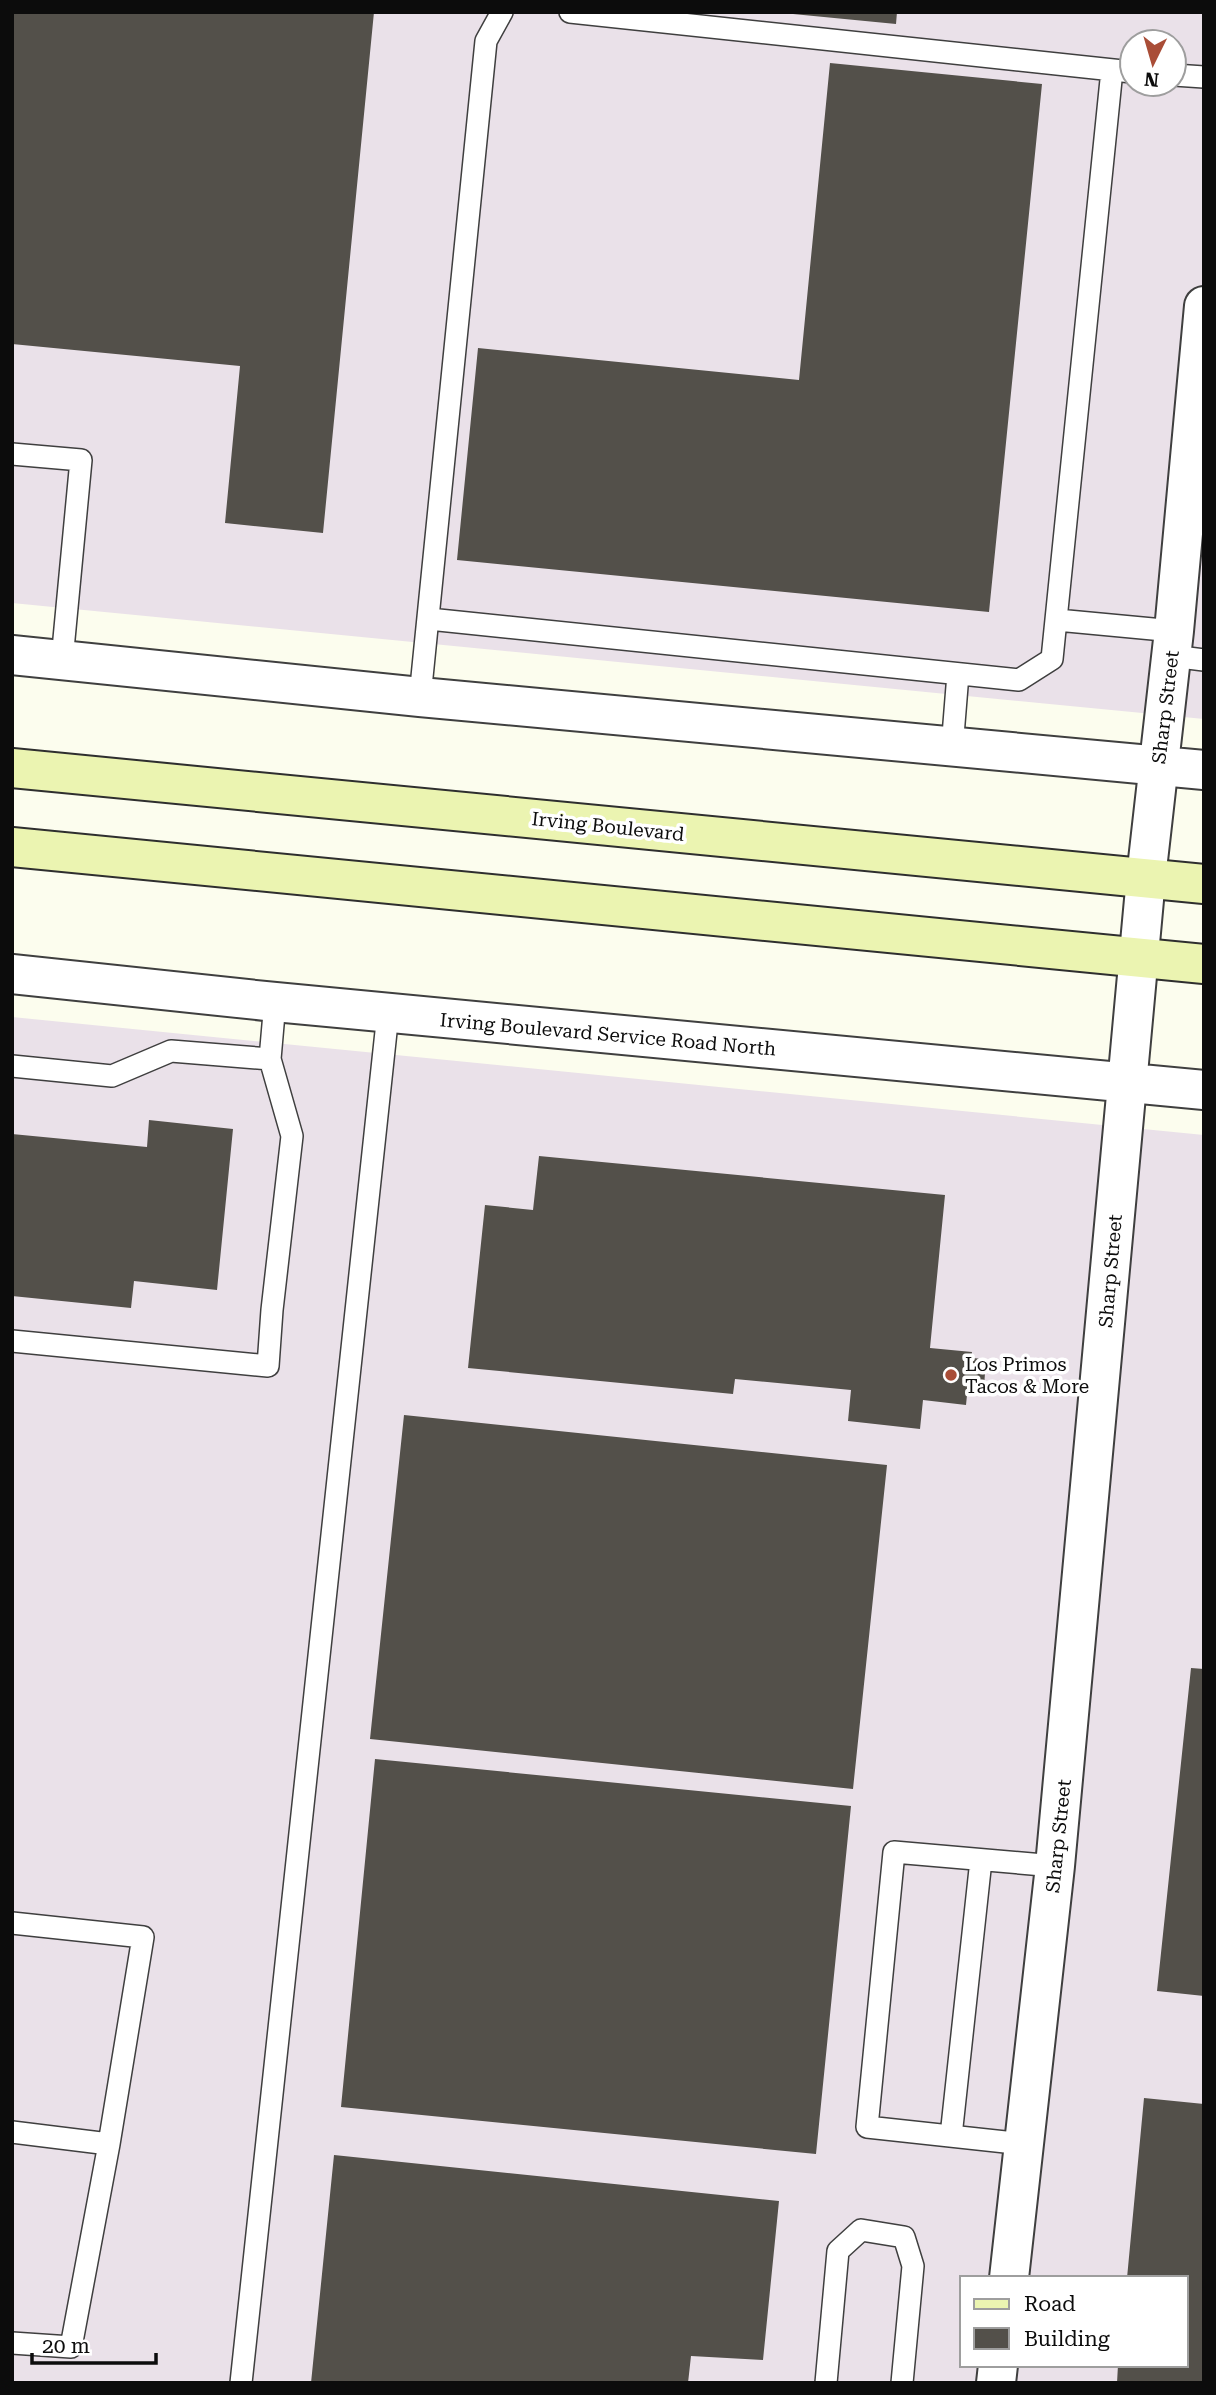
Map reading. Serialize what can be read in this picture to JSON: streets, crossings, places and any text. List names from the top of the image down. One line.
{"streets":{"main road":["Irving Boulevard"],"street":["Sharp Street","Irving Boulevard Service Road North"]},"crossings":[["Sharp Street","Irving Boulevard"],["Sharp Street","Irving Boulevard Service Road North"]],"places":["Los Primos Tacos & More"],"legend":["Road","Building"],"scale_bar":"20 m","north":"bottom"}
